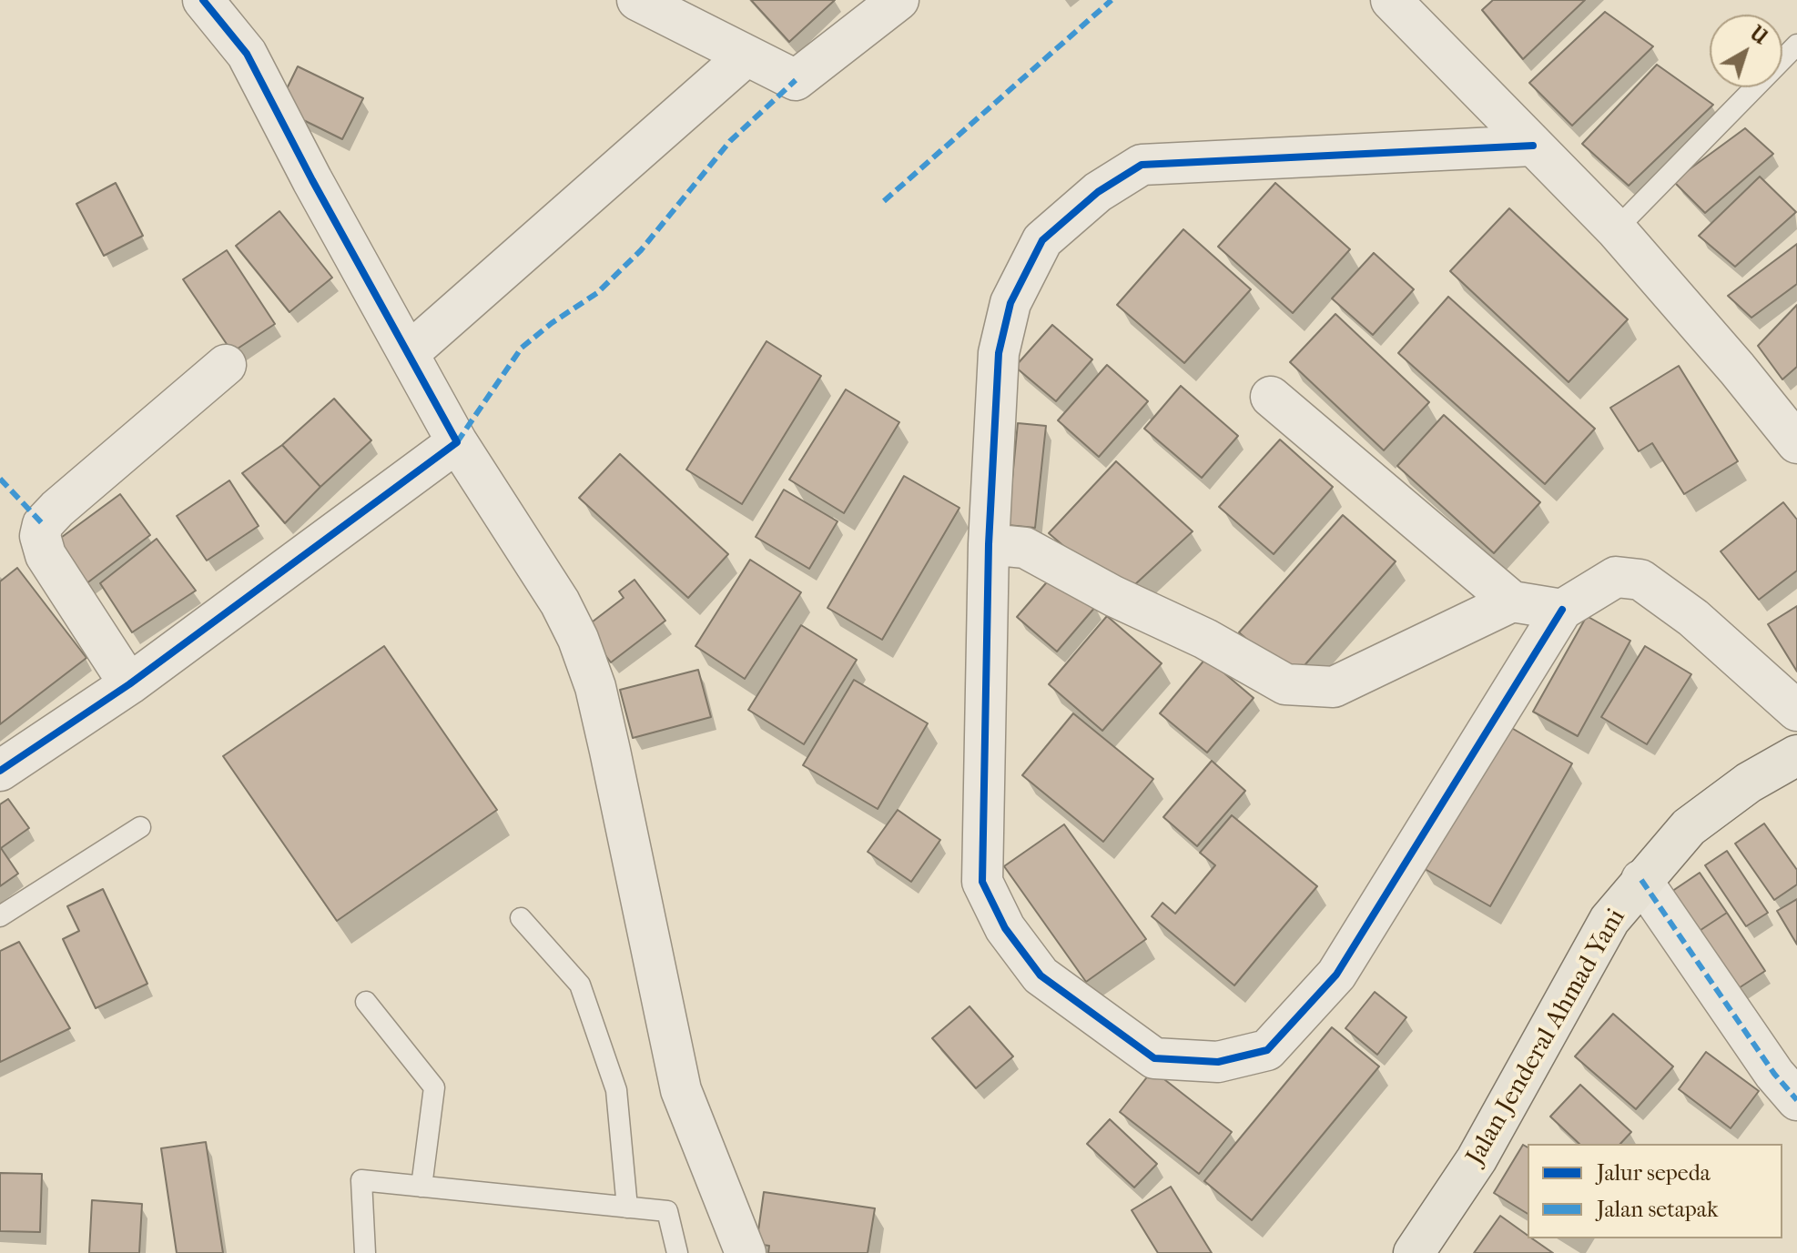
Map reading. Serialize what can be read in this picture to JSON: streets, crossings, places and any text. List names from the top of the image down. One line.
{"streets":{"highway":["Jalan Jenderal Ahmad Yani"]},"legend":["Jalur sepeda","Jalan setapak"],"north":"top right"}
